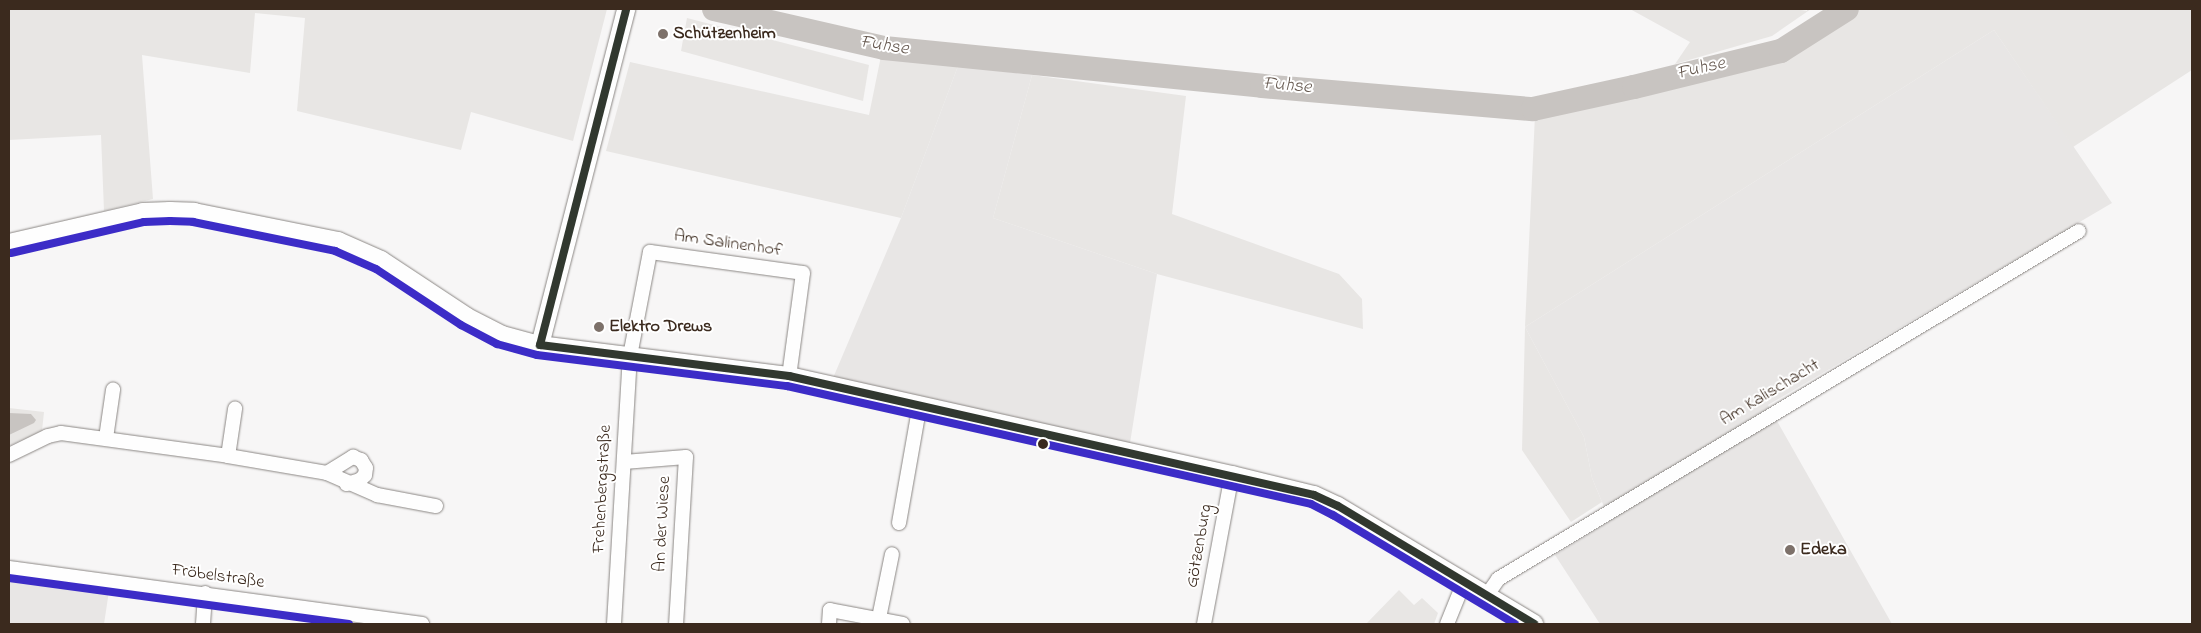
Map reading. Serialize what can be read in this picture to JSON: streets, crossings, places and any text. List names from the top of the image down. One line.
{"streets":{"street":["Am Salinenhof","Am Kalischacht","Frehenbergstraße","An der Wiese","Götzenburg","Fröbelstraße"]},"crossings":[["Am Salinenhof","Frehenbergstraße"],["Frehenbergstraße","An der Wiese"]],"water":["Fuhse"],"places":["Schützenheim","Elektro Drews","Edeka"]}
